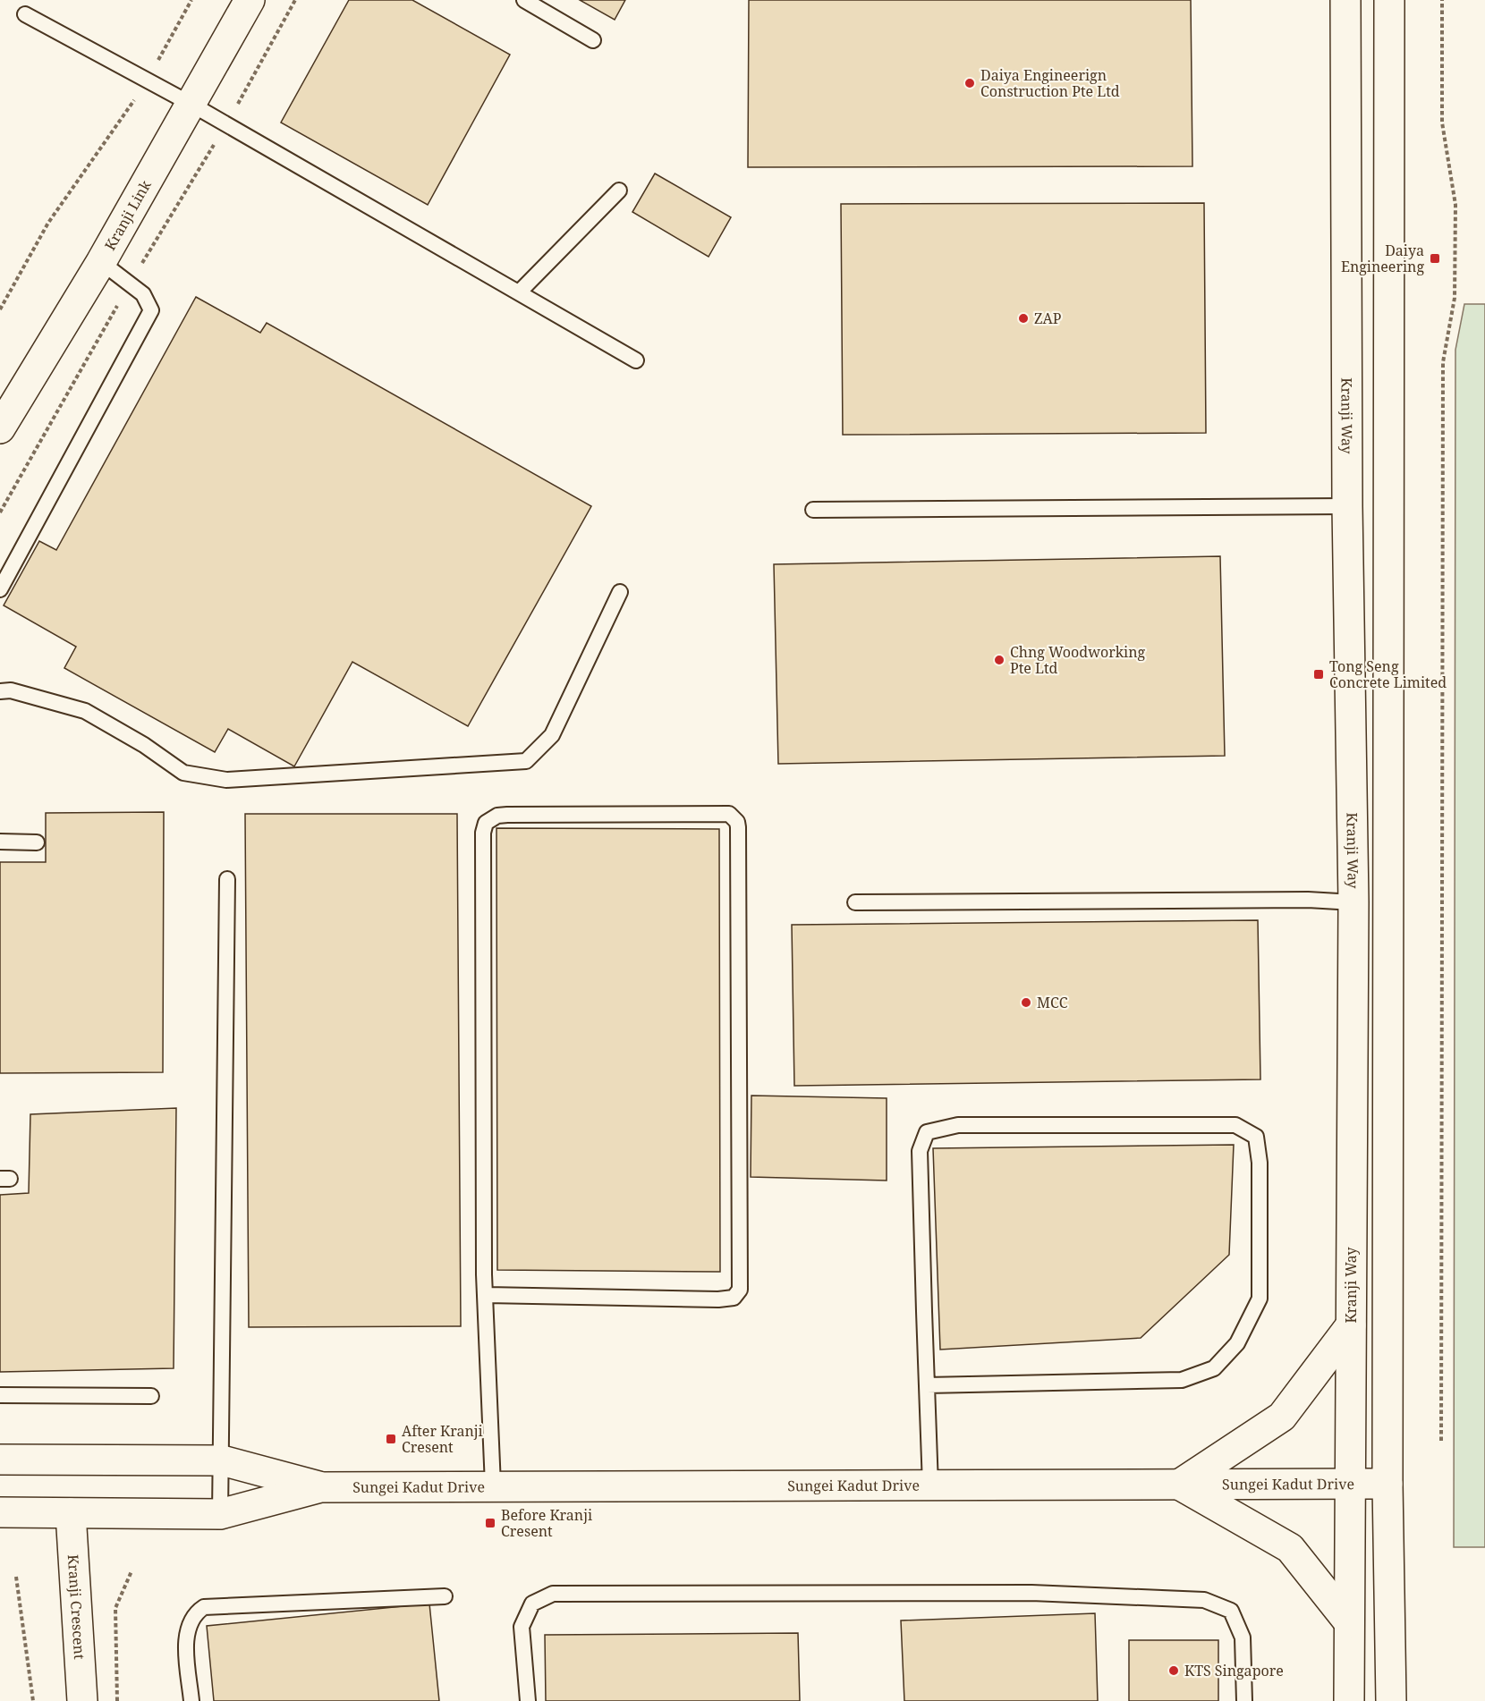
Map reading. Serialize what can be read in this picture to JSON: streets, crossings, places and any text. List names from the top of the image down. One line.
{"streets":{"main road":["Kranji Link","Kranji Way","Sungei Kadut Drive","Kranji Crescent"]},"crossings":[["Kranji Way","Sungei Kadut Drive"],["Sungei Kadut Drive","Kranji Crescent"]],"places":{"other":["Daiya Engineerign Construction Pte Ltd","ZAP","Chng Woodworking Pte Ltd","MCC","KTS Singapore"],"transit":["Daiya Engineering","Tong Seng Concrete Limited","After Kranji Cresent","Before Kranji Cresent"]}}
